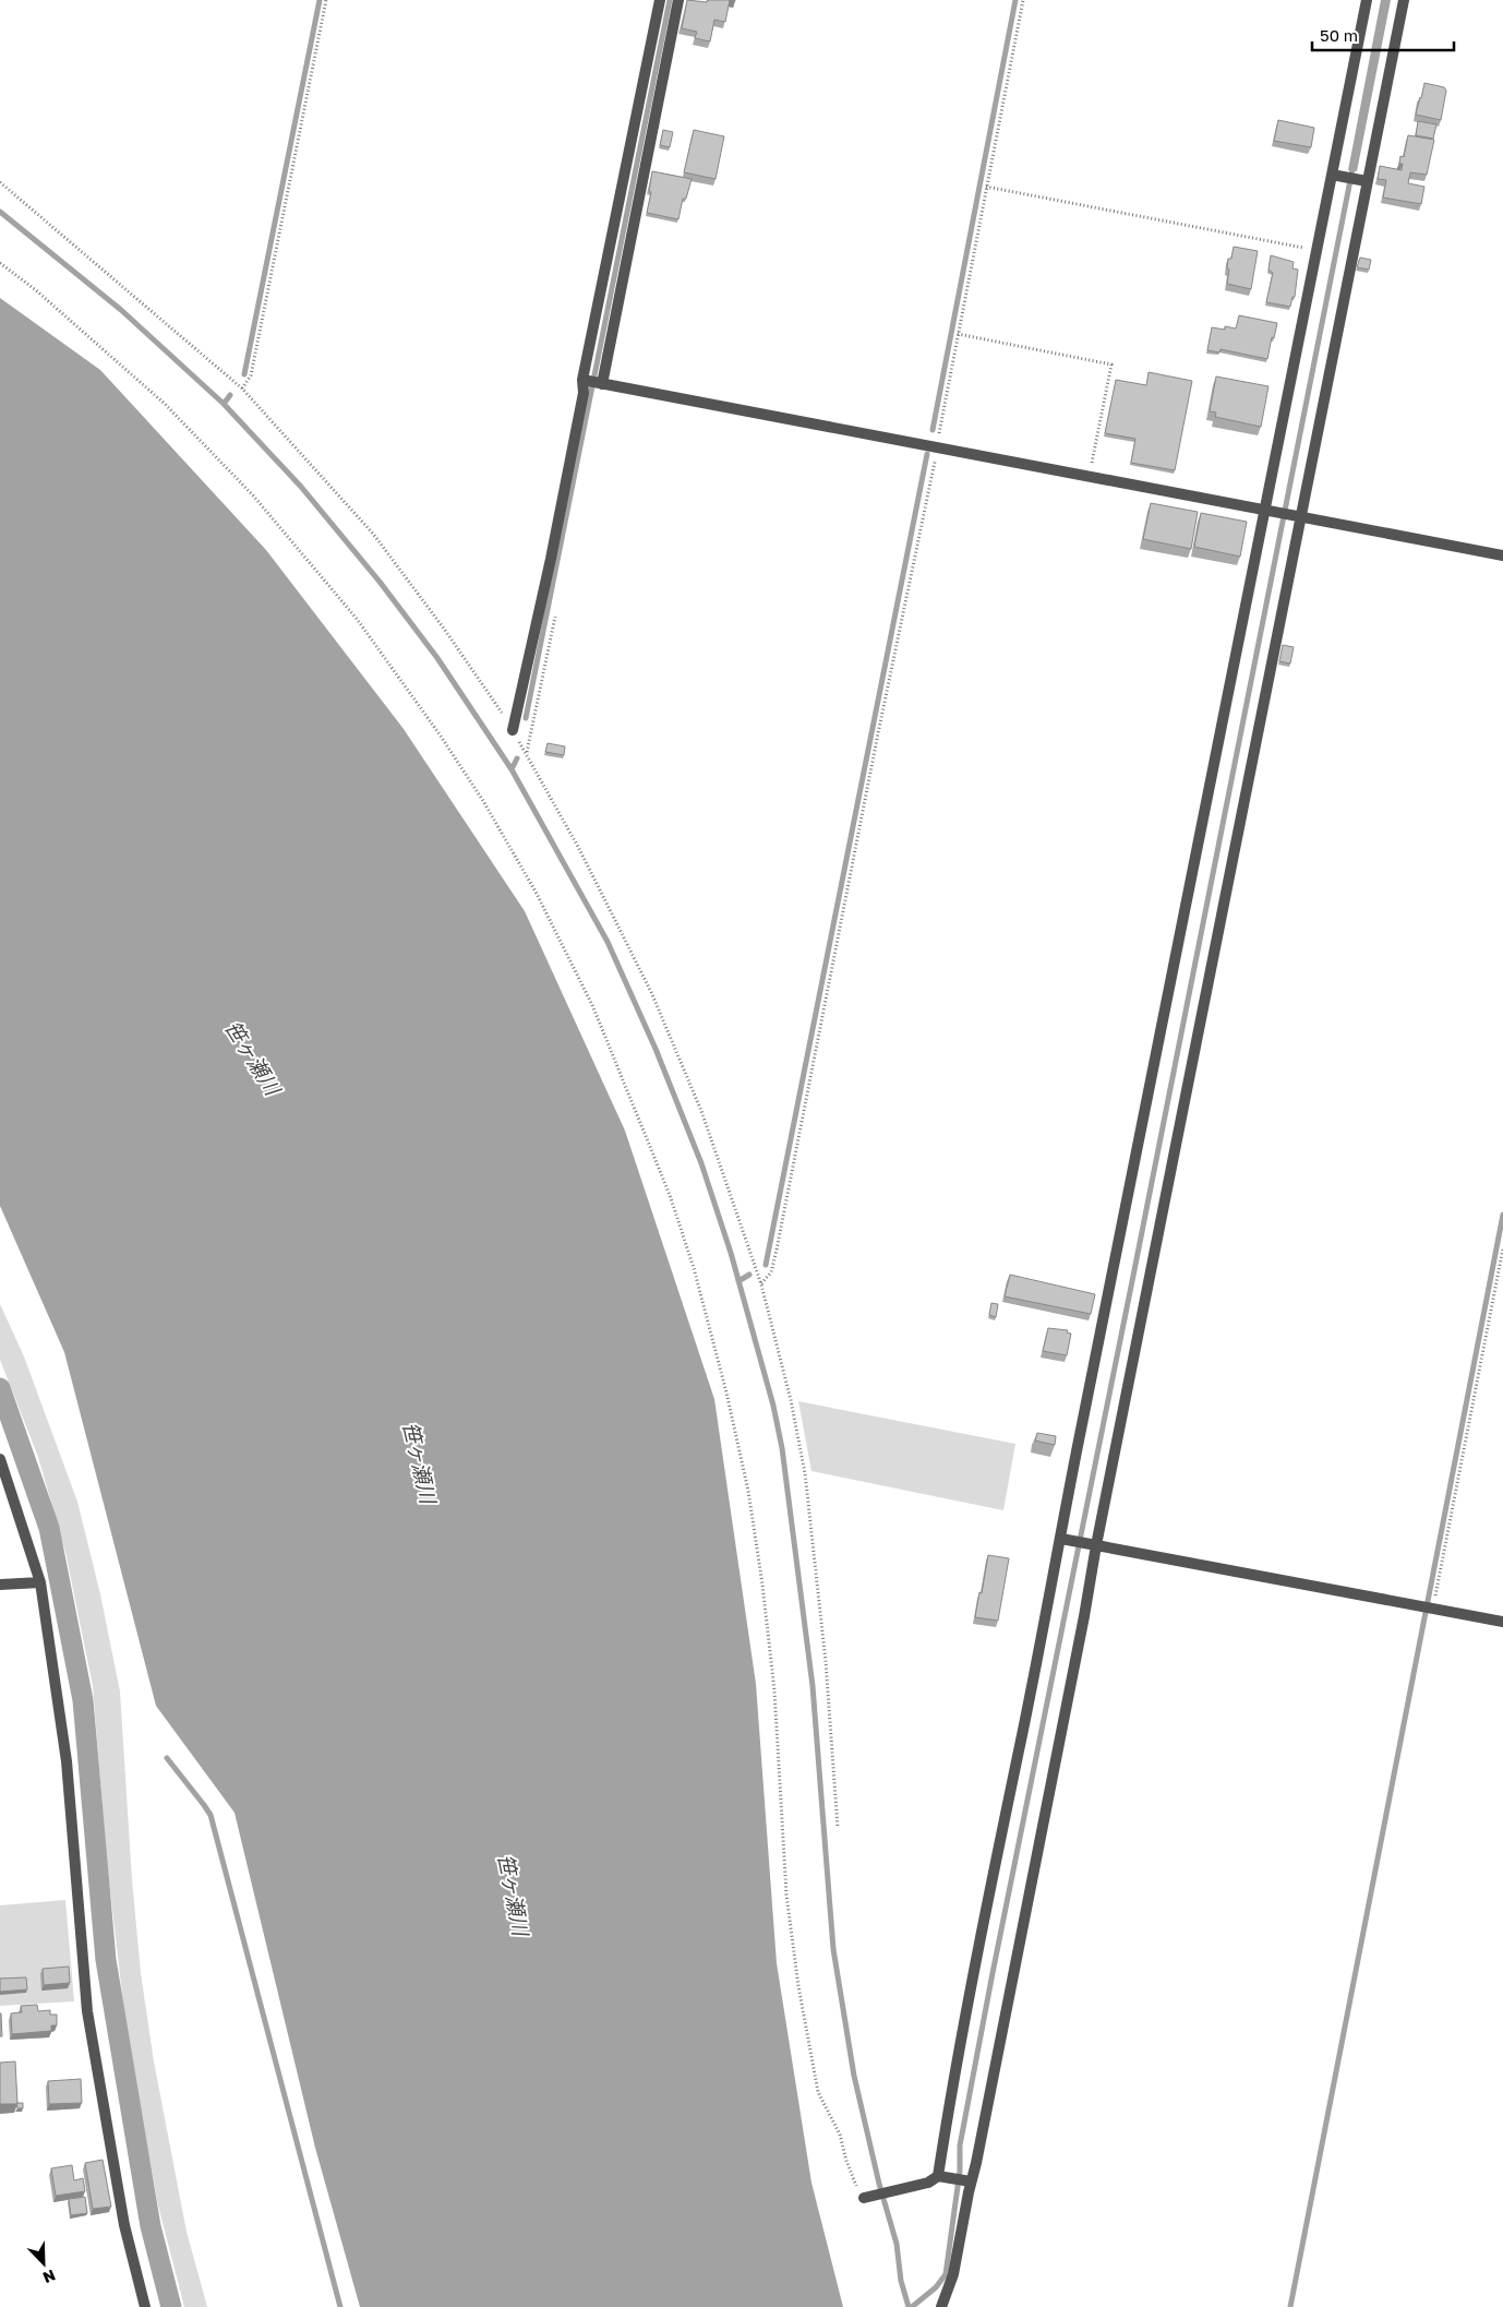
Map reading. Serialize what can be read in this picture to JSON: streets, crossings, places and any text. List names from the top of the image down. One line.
{"water":["笹ヶ瀬川"],"scale_bar":"50 m","north":"bottom right"}
